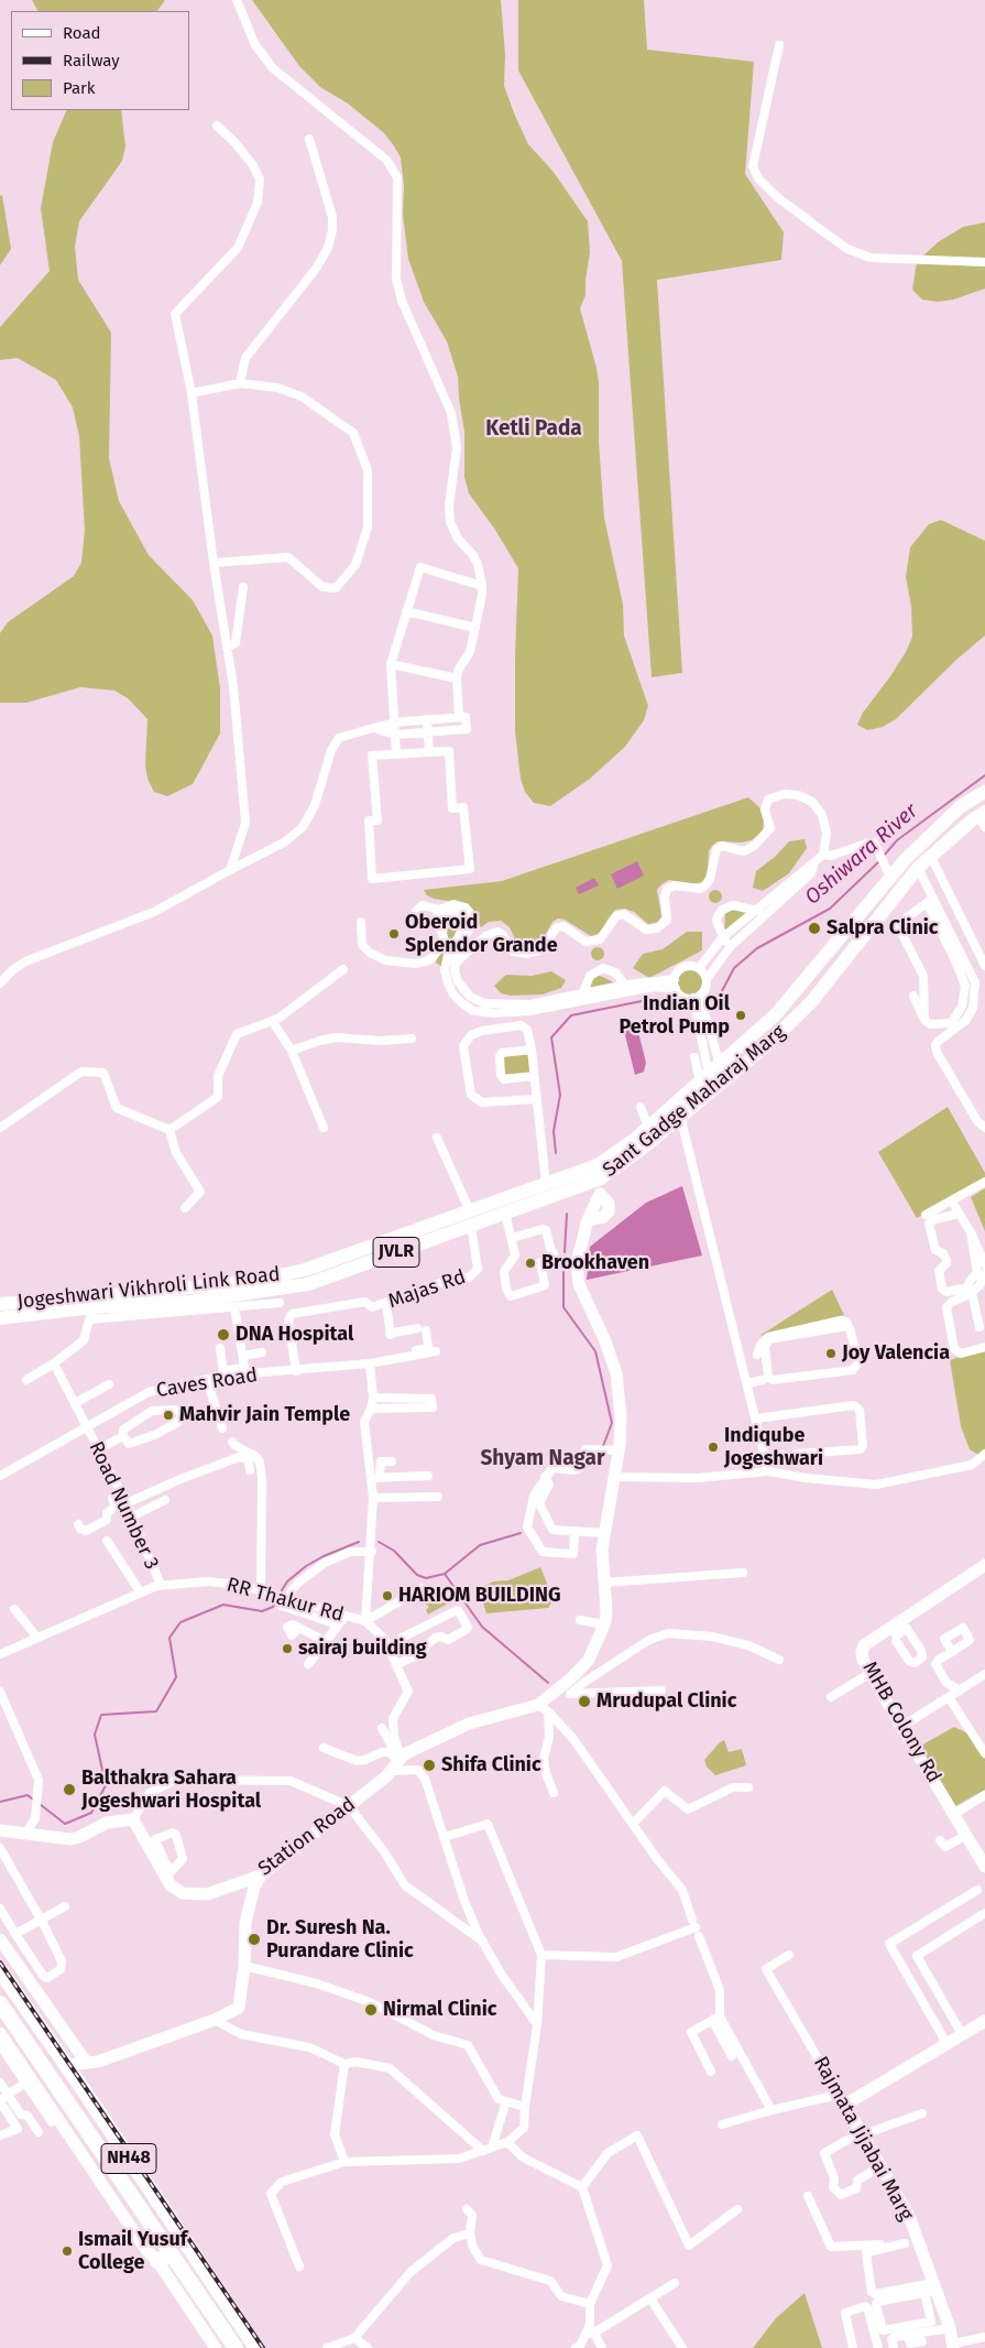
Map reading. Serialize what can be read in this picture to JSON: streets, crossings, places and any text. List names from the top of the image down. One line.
{"streets":{"highway":["NH48"],"main road":["Sant Gadge Maharaj Marg","JVLR","Jogeshwari Vikhroli Link Road"],"street":["Majas Rd","Caves Road","Road Number 3","RR Thakur Rd","MHB Colony Rd","Station Road","Rajmata Jijabai Marg"]},"crossings":[["Sant Gadge Maharaj Marg","Jogeshwari Vikhroli Link Road"],["Sant Gadge Maharaj Marg","Majas Rd"],["Jogeshwari Vikhroli Link Road","Majas Rd"],["Majas Rd","Caves Road"],["Caves Road","Road Number 3"],["Road Number 3","RR Thakur Rd"],["RR Thakur Rd","Station Road"]],"districts":["Ketli Pada","Shyam Nagar"],"water":["Oshiwara River"],"places":["Salpra Clinic","Oberoid Splendor Grande","Indian Oil Petrol Pump","Brookhaven","DNA Hospital","Joy Valencia","Mahvir Jain Temple","Indiqube Jogeshwari","HARIOM BUILDING","sairaj building","Mrudupal Clinic","Shifa Clinic","Balthakra Sahara Jogeshwari Hospital","Dr. Suresh Na. Purandare Clinic","Nirmal Clinic","Ismail Yusuf College"],"legend":["Road","Railway","Park"]}
